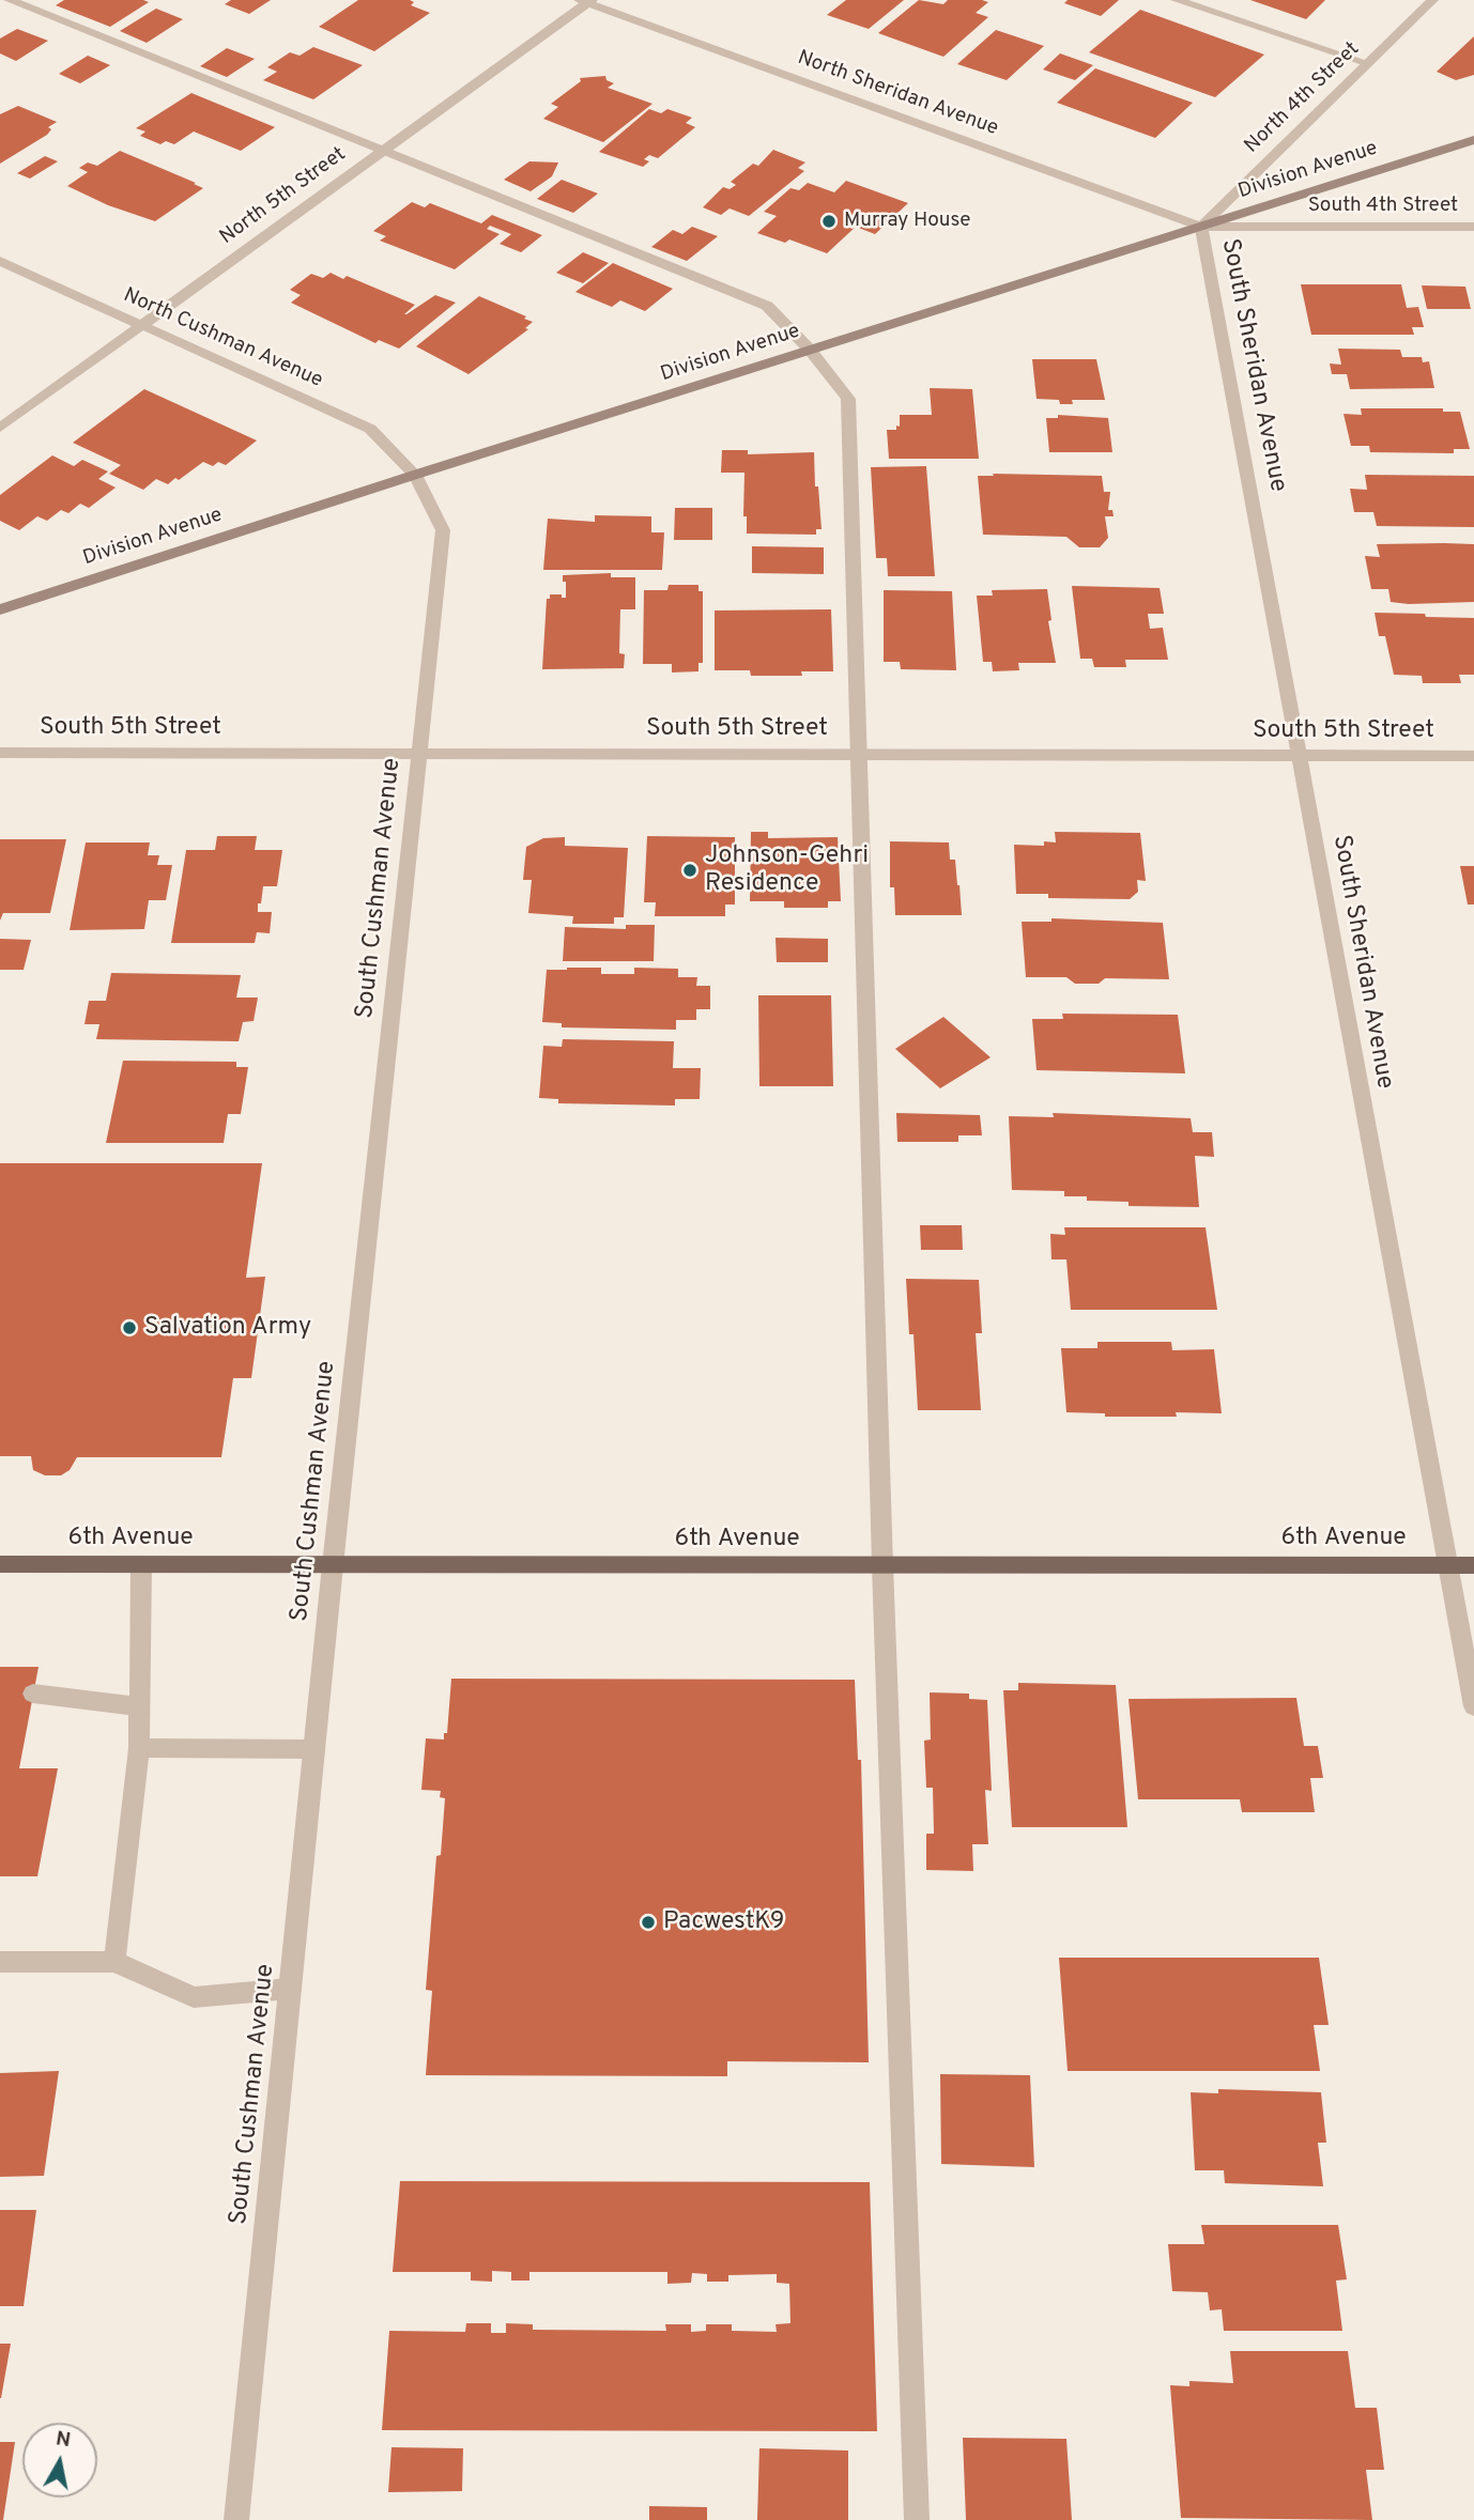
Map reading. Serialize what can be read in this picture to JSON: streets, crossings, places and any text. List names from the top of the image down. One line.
{"streets":{"main road":["Division Avenue","6th Avenue"],"street":["North Sheridan Avenue","North 4th Street","North 5th Street","South 4th Street","North Cushman Avenue","South Sheridan Avenue","South 5th Street","South Cushman Avenue"]},"crossings":[["North Sheridan Avenue","North 4th Street"],["North Sheridan Avenue","Division Avenue"],["North Sheridan Avenue","North 5th Street"],["North Sheridan Avenue","South 4th Street"],["North Sheridan Avenue","South Sheridan Avenue"],["North 4th Street","Division Avenue"],["North 4th Street","South 4th Street"],["North 4th Street","South Sheridan Avenue"],["Division Avenue","South 4th Street"],["Division Avenue","North Cushman Avenue"],["Division Avenue","South Sheridan Avenue"],["Division Avenue","South Cushman Avenue"],["North 5th Street","North Cushman Avenue"],["South 4th Street","South Sheridan Avenue"],["North Cushman Avenue","South Cushman Avenue"],["South Sheridan Avenue","South 5th Street"],["South Sheridan Avenue","6th Avenue"],["South 5th Street","South Cushman Avenue"],["South Cushman Avenue","6th Avenue"]],"places":["Murray House","Johnson-Gehri Residence","Salvation Army","PacwestK9"],"north":"top"}
